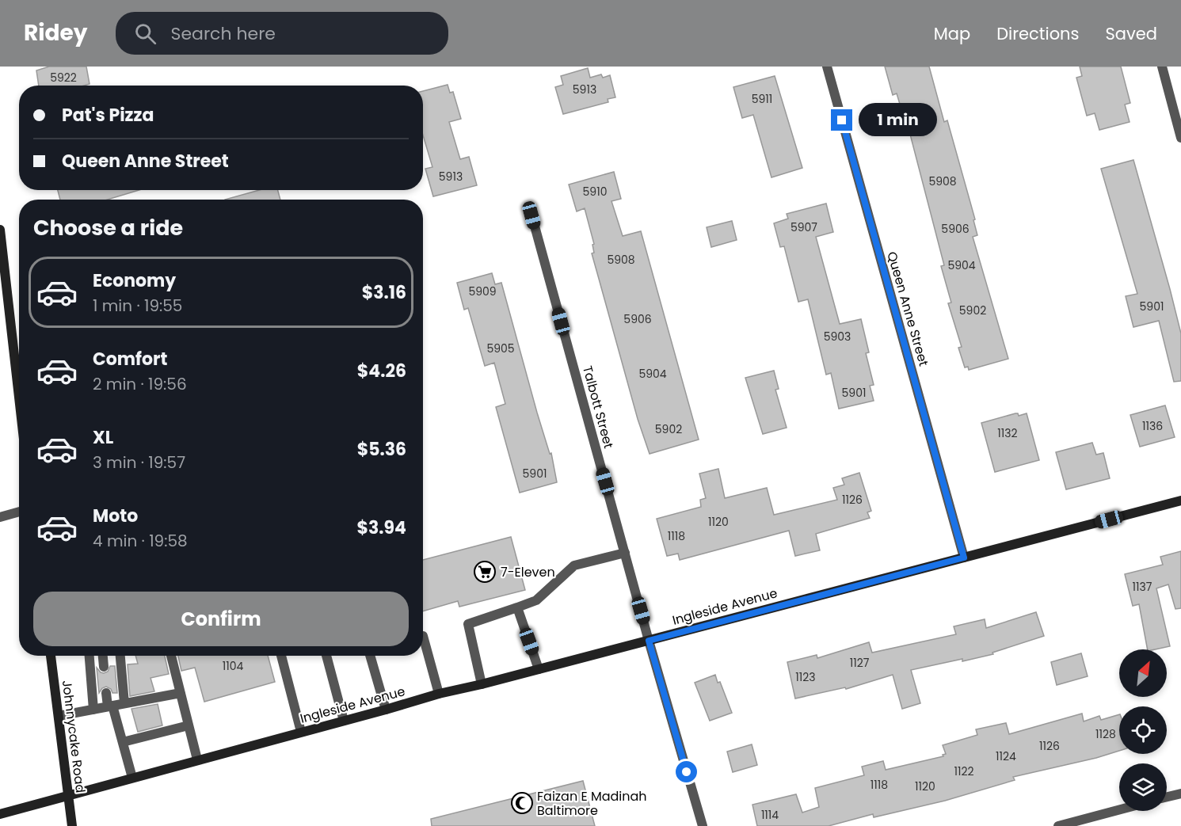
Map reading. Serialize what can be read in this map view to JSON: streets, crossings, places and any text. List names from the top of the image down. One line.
{"streets":{"main road":["Ingleside Avenue","Johnnycake Road"],"street":["Queen Anne Street","Talbott Street"]},"crossings":[["Queen Anne Street","Ingleside Avenue"],["Talbott Street","Ingleside Avenue"],["Ingleside Avenue","Johnnycake Road"]],"places":{"supermarket":["7-Eleven"],"mosque":["Faizan E Madinah Baltimore"]},"house_numbers":["5922","5913","5911","5913","5908","5910","5907","5906","5908","5904","5909","5901","5902","5906","5903","5905","5904","5901","1136","5902","1132","5901","1126","1120","1118","1137","1127","1104","1123","1128","1126","1124","1122","1118","1120","1114"],"north":"top right","page":{"header":"Ridey","search":"Search here","nav":["Map","Directions","Saved"],"banner":["Pat's Pizza","Queen Anne Street"],"bubble":"1 min","heading":"Choose a ride","list":[{"name":"Economy","note":"1 min · 19:55","value":"$3.16"},{"name":"Comfort","note":"2 min · 19:56","value":"$4.26"},{"name":"XL","note":"3 min · 19:57","value":"$5.36"},{"name":"Moto","note":"4 min · 19:58","value":"$3.94"}],"buttons":"Confirm"}}
